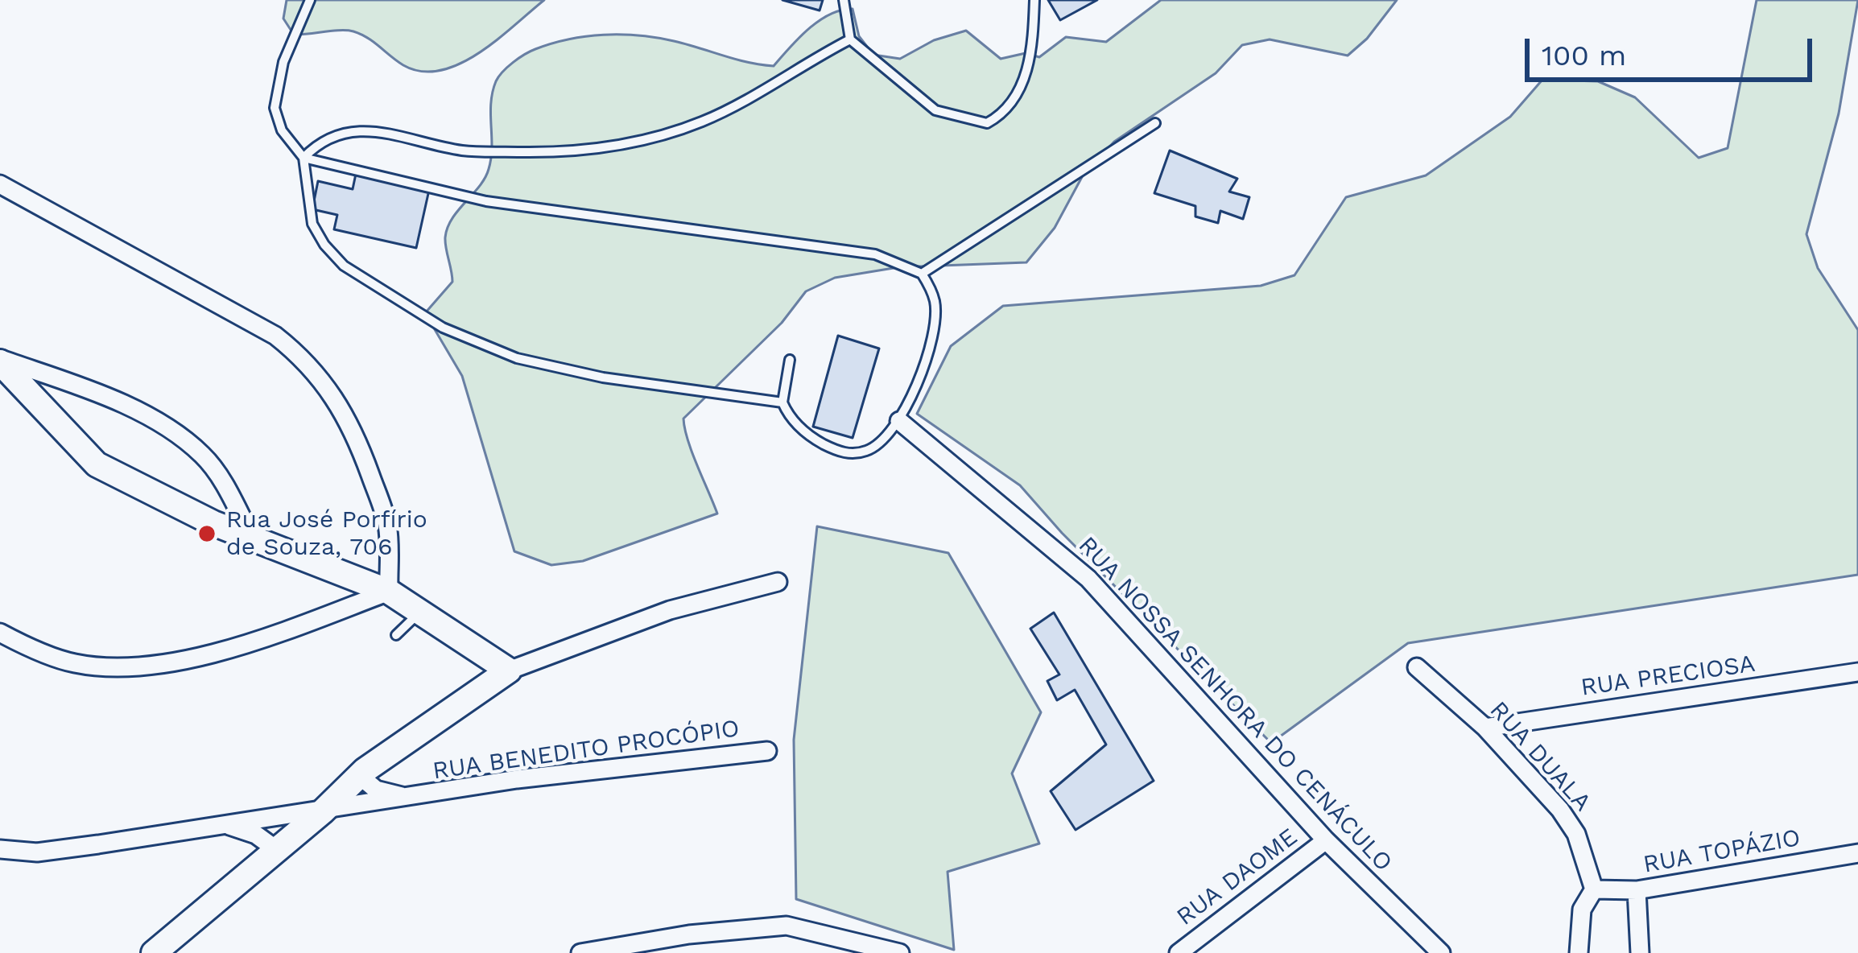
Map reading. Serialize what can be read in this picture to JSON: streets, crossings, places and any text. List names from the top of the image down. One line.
{"streets":{"street":["RUA PRECIOSA","RUA NOSSA SENHORA DO CENÁCULO","RUA BENEDITO PROCÓPIO","RUA DUALA","RUA TOPÁZIO","RUA DAOME"]},"crossings":[["RUA PRECIOSA","RUA DUALA"],["RUA NOSSA SENHORA DO CENÁCULO","RUA DAOME"],["RUA DUALA","RUA TOPÁZIO"]],"places":["Rua José Porfírio de Souza, 706"],"scale_bar":"100 m"}
